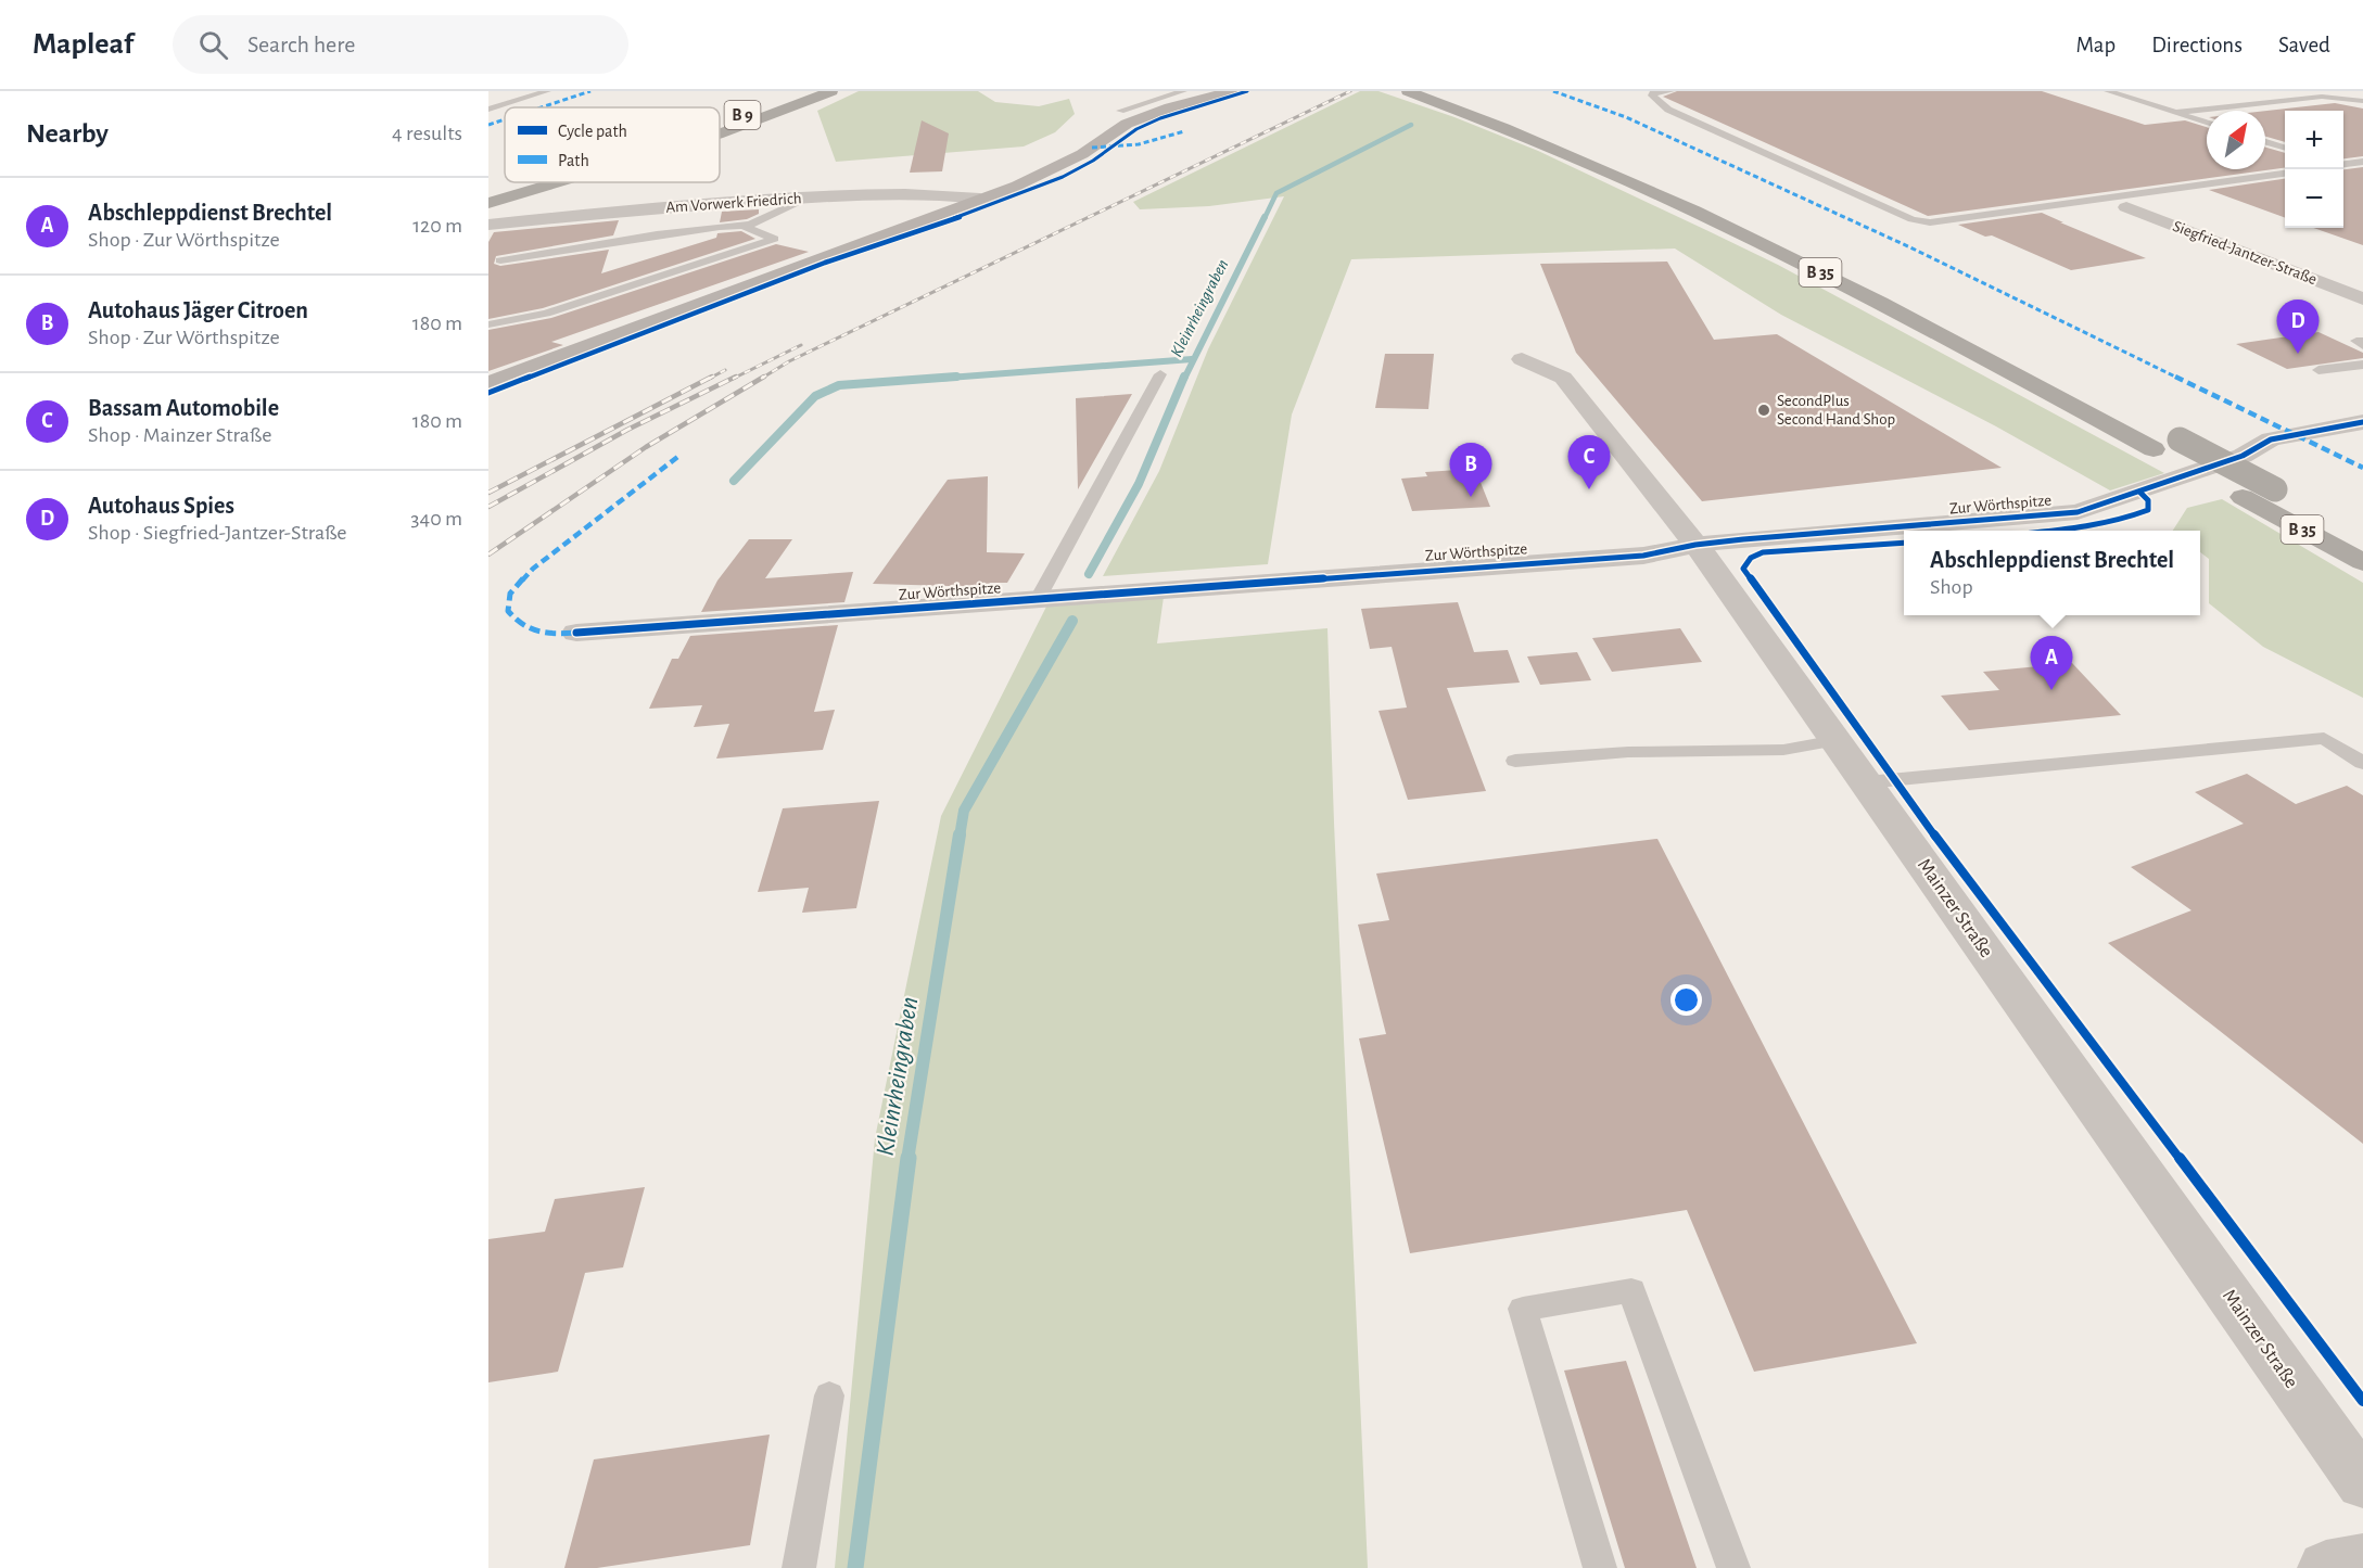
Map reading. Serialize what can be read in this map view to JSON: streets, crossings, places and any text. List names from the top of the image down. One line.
{"streets":{"highway":["B 9","B 35"],"street":["Am Vorwerk Friedrich","Siegfried-Jantzer-Straße","Zur Wörthspitze","Mainzer Straße"]},"crossings":[["Zur Wörthspitze","Mainzer Straße"]],"water":["Kleinrheingraben"],"places":["SecondPlus Second Hand Shop"],"legend":["Cycle path","Path"],"north":"top right","page":{"header":"Mapleaf","search":"Search here","nav":["Map","Directions","Saved"],"heading":["Nearby","4 results"],"map_buttons":["+","−"],"list":[{"mark":"A","name":"Abschleppdienst Brechtel","note":"Shop · Zur Wörthspitze","value":"120 m"},{"mark":"B","name":"Autohaus Jäger Citroen","note":"Shop · Zur Wörthspitze","value":"180 m"},{"mark":"C","name":"Bassam Automobile","note":"Shop · Mainzer Straße","value":"180 m"},{"mark":"D","name":"Autohaus Spies","note":"Shop · Siegfried-Jantzer-Straße","value":"340 m"}],"pins":["D","C","B","A"],"popup":["Abschleppdienst Brechtel","Shop"]}}
